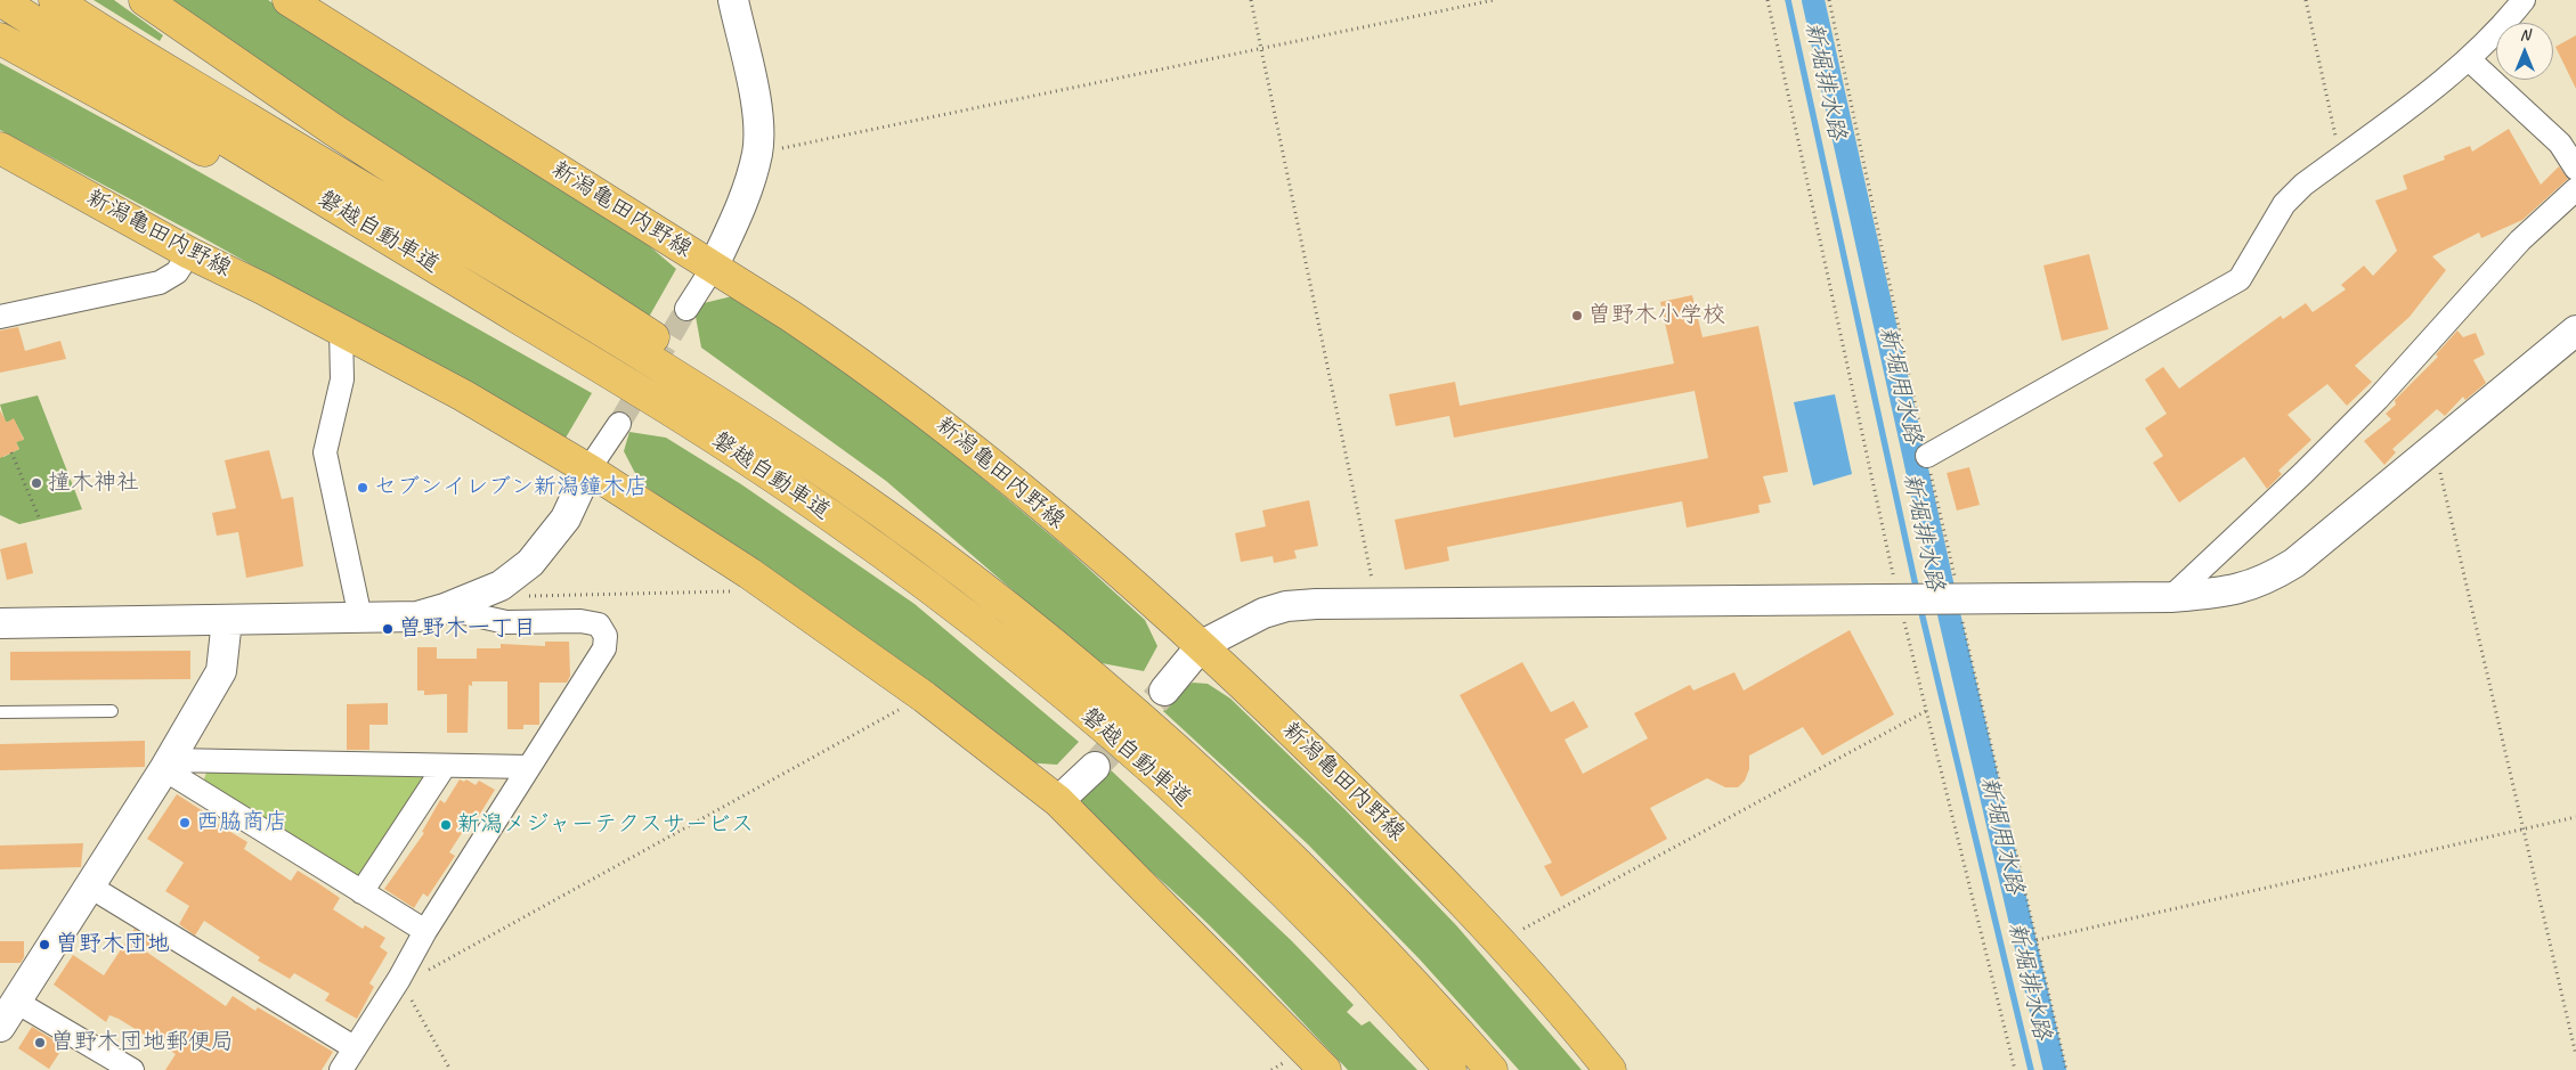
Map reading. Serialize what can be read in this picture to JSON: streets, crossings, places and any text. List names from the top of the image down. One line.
{"streets":{"main road":["新潟亀田内野線","磐越自動車道"]},"water":["新堀排水路","新堀用水路"],"places":["曽野木小学校","撞木神社","セブンイレブン新潟鐘木店","曽野木一丁目","西脇商店","新潟メジャーテクスサービス","曽野木団地","曽野木団地郵便局"],"north":"top"}
